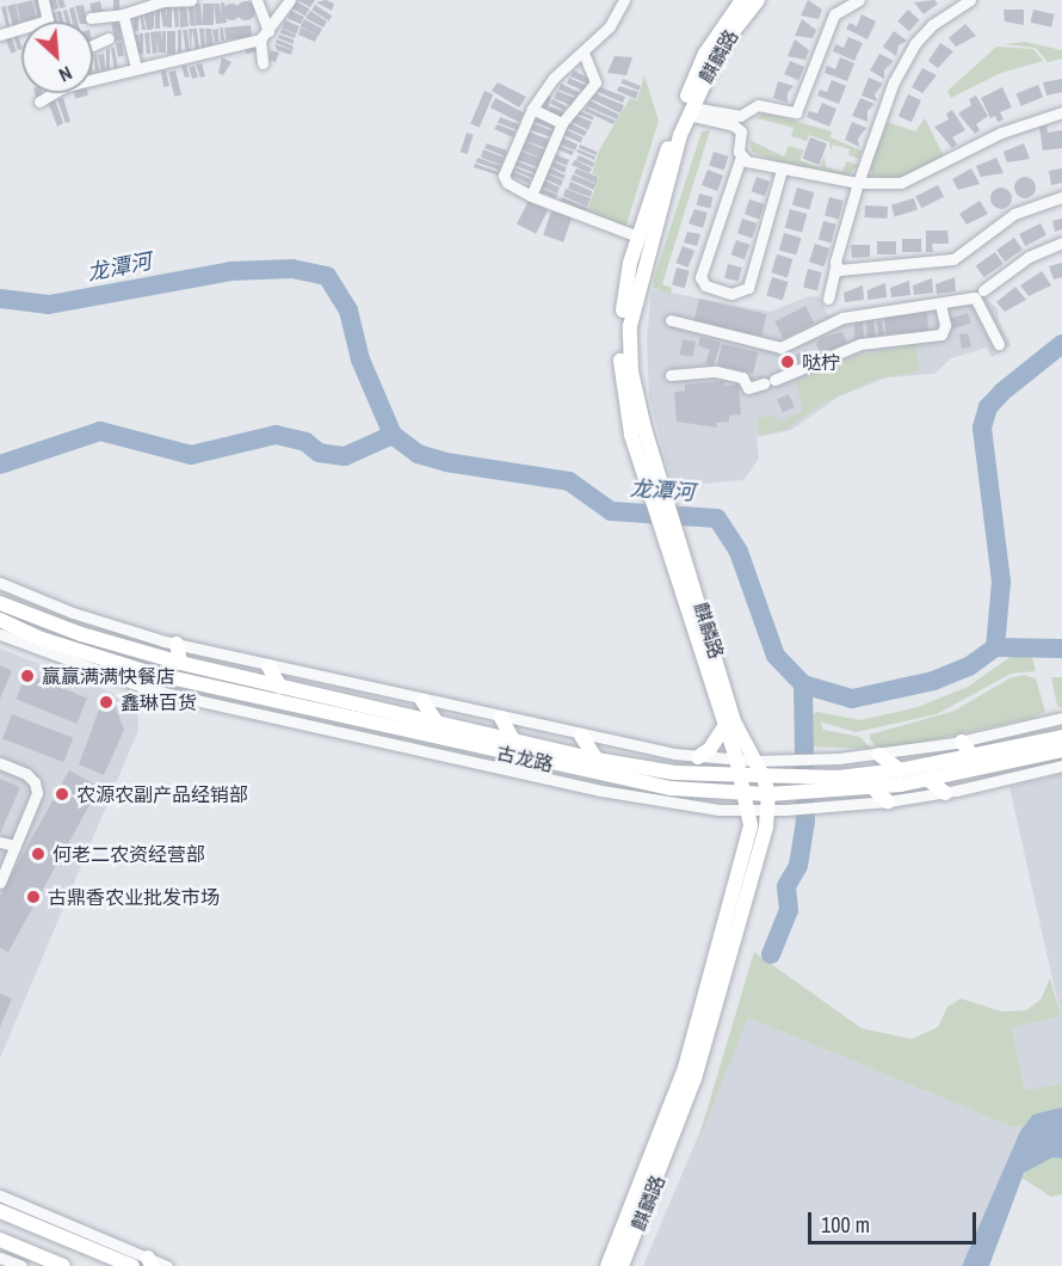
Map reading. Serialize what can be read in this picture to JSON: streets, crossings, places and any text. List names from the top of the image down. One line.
{"streets":{"main road":["麒麟路","古龙路"]},"crossings":[["麒麟路","古龙路"]],"water":["龙潭河"],"places":["哒柠","赢赢满满快餐店","鑫琳百货","农源农副产品经销部","何老二农资经营部","古鼎香农业批发市场"],"scale_bar":"100 m","north":"bottom right"}
